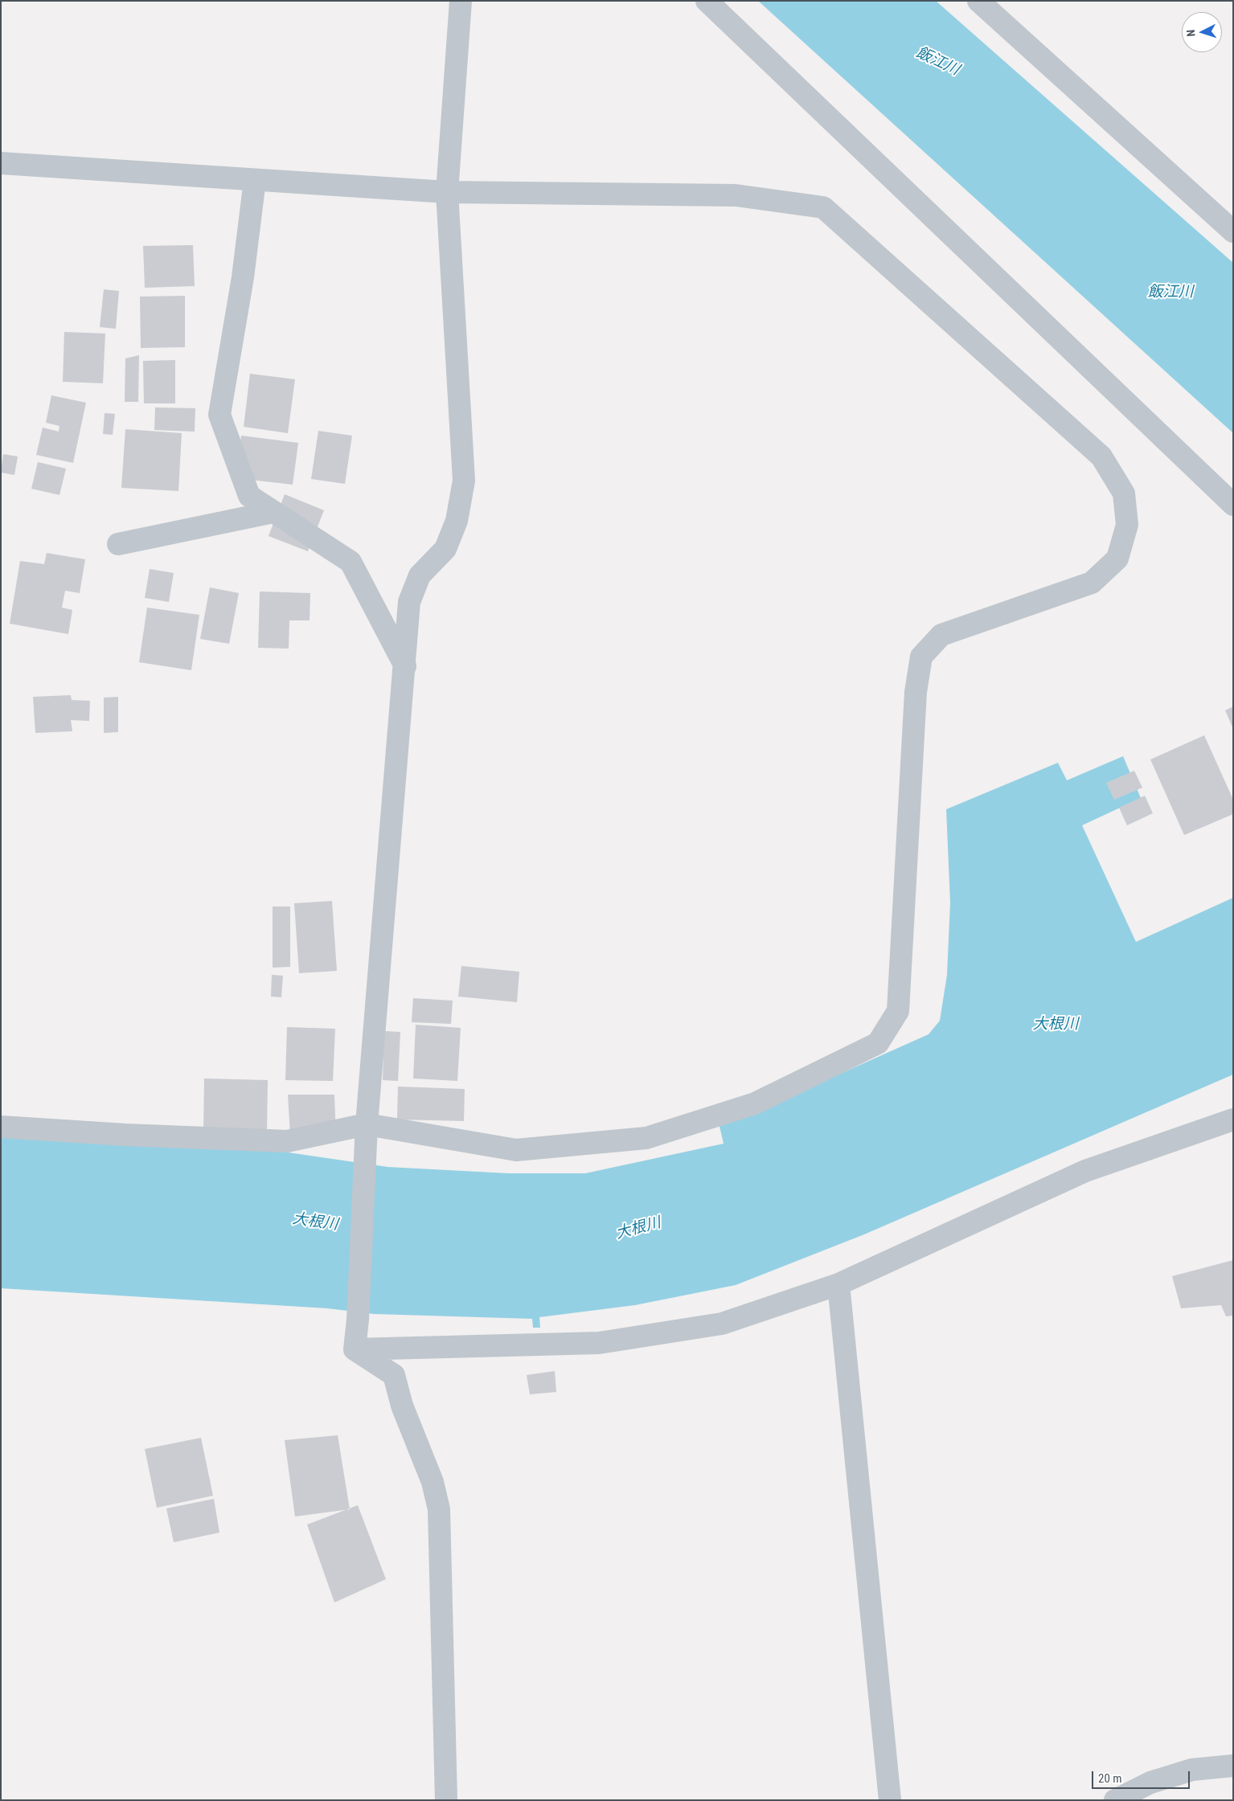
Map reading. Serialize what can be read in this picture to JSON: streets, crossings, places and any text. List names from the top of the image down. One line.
{"water":["飯江川","大根川"],"scale_bar":"20 m","north":"left"}
